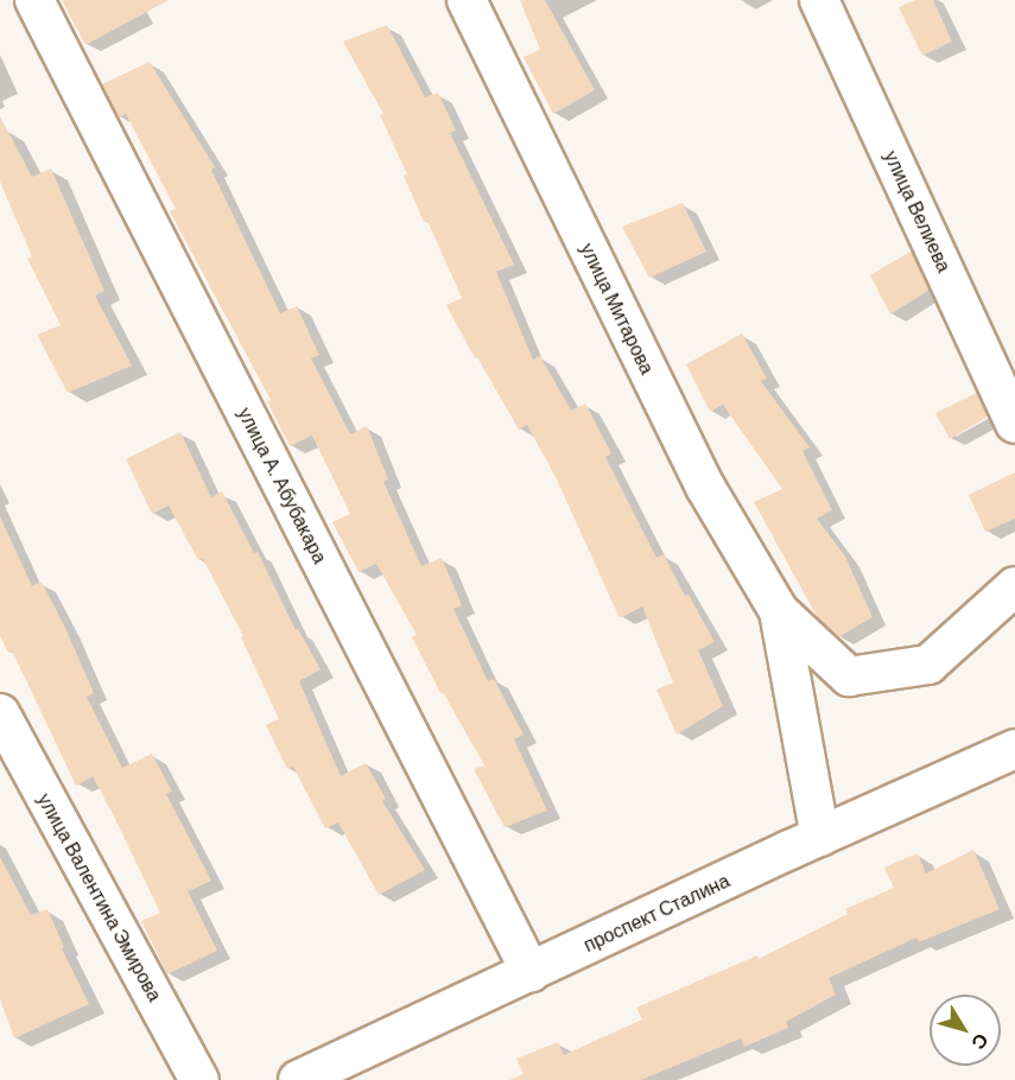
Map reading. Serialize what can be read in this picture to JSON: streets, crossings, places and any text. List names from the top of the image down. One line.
{"streets":{"street":["улица Велиева","улица Митарова","улица А. Абубакара","улица Валентина Эмирова","проспект Сталина"]},"crossings":[["улица Митарова","проспект Сталина"],["улица А. Абубакара","проспект Сталина"]],"north":"bottom right"}
